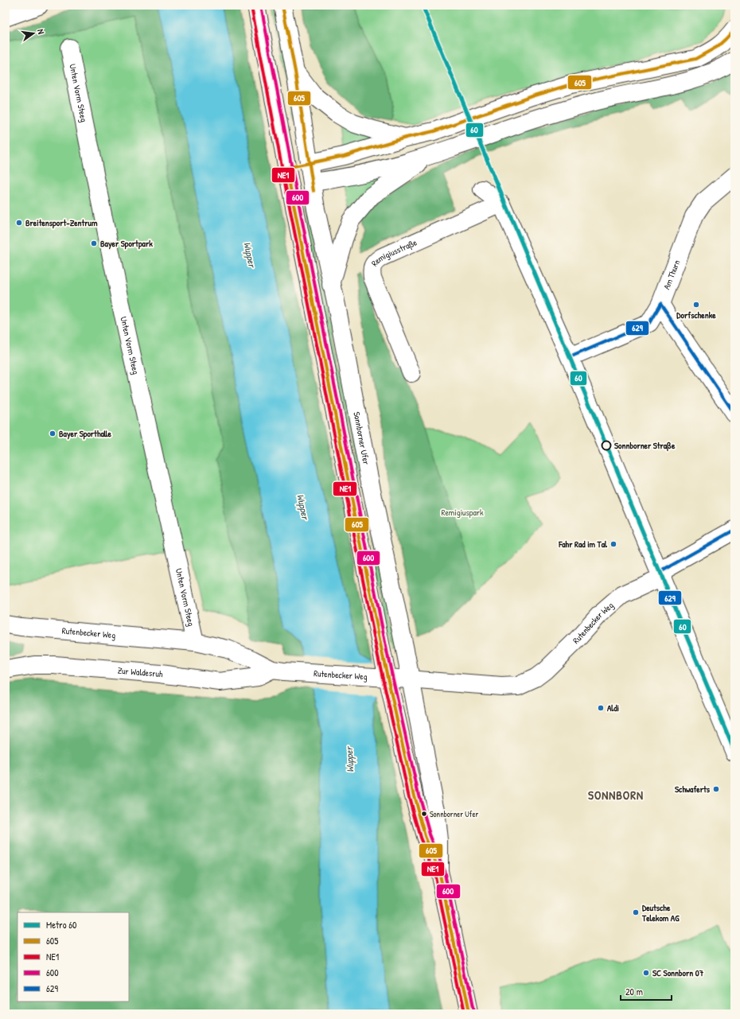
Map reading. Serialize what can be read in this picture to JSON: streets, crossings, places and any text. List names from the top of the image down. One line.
{"streets":{"main road":["Unten Vorm Steeg","Remigiusstraße","Am Thurn","Sonnborner Ufer","Rutenbecker Weg","Zur Waldesruh"]},"crossings":[["Unten Vorm Steeg","Rutenbecker Weg"],["Sonnborner Ufer","Rutenbecker Weg"],["Rutenbecker Weg","Zur Waldesruh"]],"districts":["SONNBORN"],"water":["Wupper"],"parks":["Remigiuspark"],"places":["Breitensport-Zentrum","Bayer Sportpark","Dorfschenke","Bayer Sporthalle","Sonnborner Straße","Fahr Rad im Tal","Aldi","Schwaferts","Sonnborner Ufer","Deutsche Telekom AG","SC Sonnborn 07"],"lines":["metro line 60","transit line 605","transit line 600","transit line NE1","transit line 629"],"legend":["Metro 60","605","NE1","600","629"],"scale_bar":"20 m","north":"right"}
